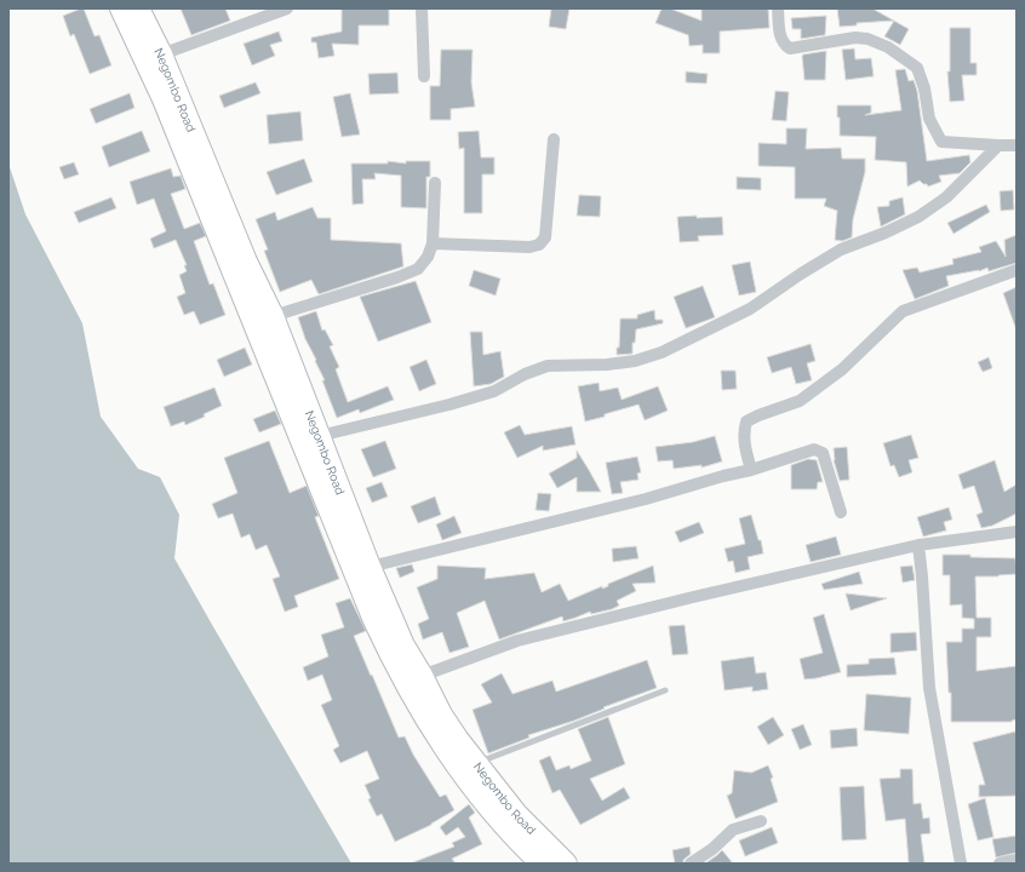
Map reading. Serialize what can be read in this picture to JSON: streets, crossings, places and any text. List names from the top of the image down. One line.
{"streets":{"highway":["Negombo Road"]}}
